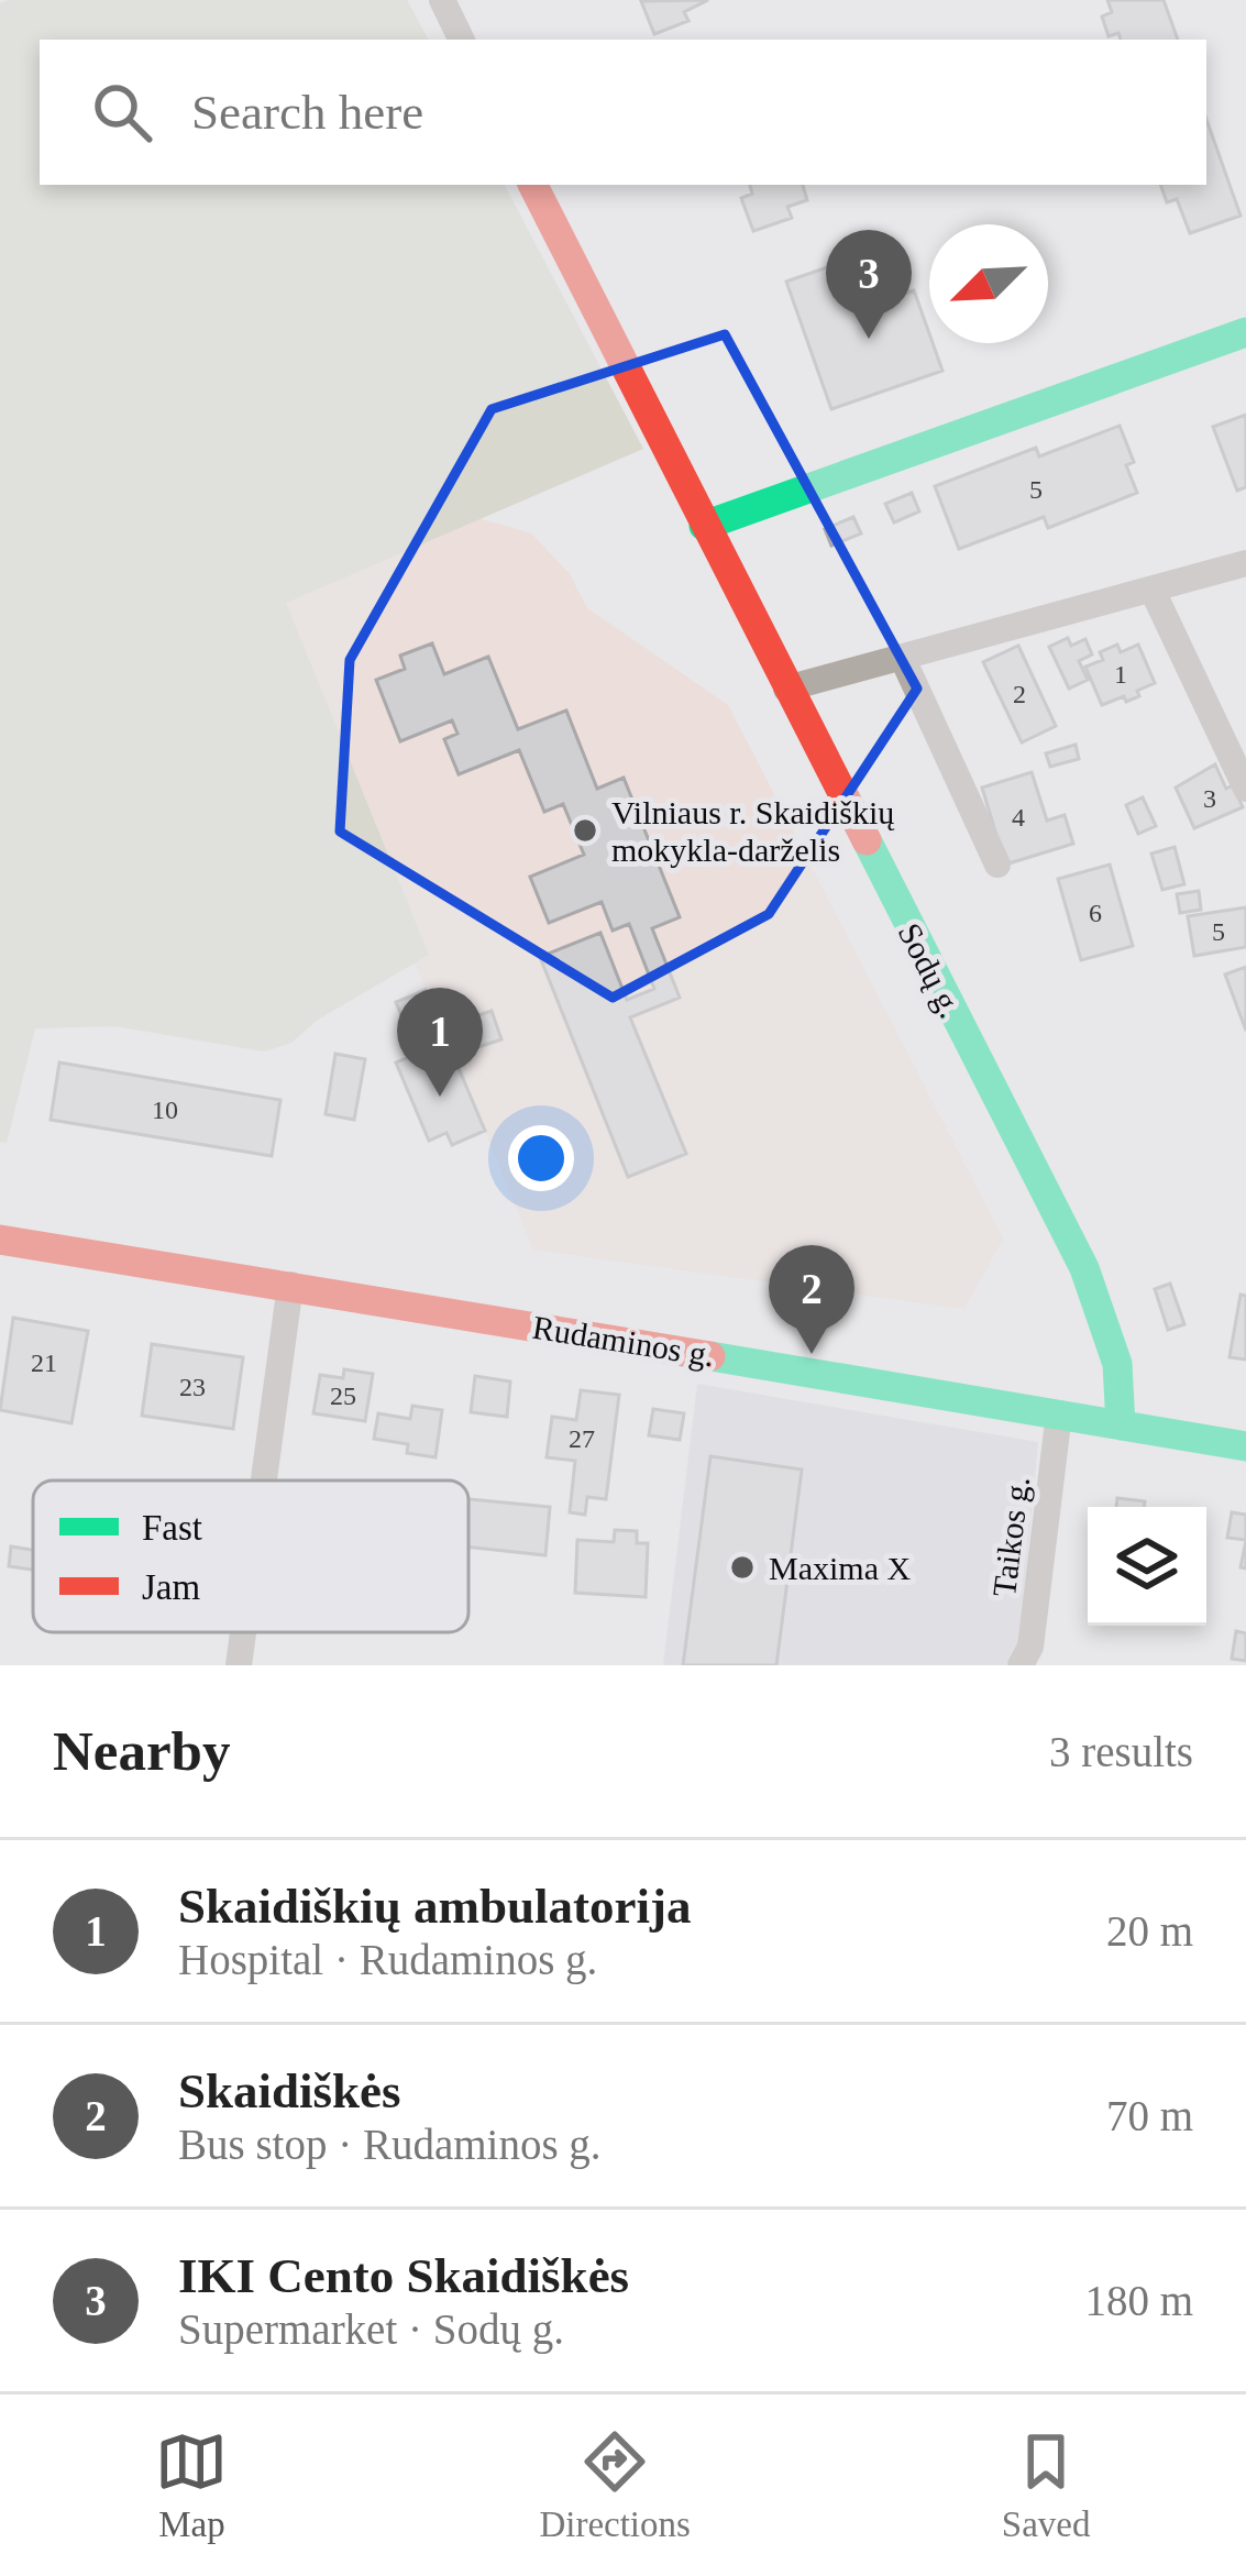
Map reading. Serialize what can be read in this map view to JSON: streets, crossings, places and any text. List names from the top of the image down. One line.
{"streets":{"street":["Sodų g.","Rudaminos g.","Taikos g."]},"crossings":[["Sodų g.","Rudaminos g."],["Rudaminos g.","Taikos g."]],"places":["Vilniaus r. Skaidiškių mokykla-darželis","Maxima X"],"house_numbers":["5","1","2","3","4","6","5","10","21","23","25","27"],"legend":["Fast","Jam"],"north":"bottom left","page":{"search":"Search here","pins":["3","1","2"],"heading":["Nearby","3 results"],"list":[{"mark":"1","name":"Skaidiškių ambulatorija","note":"Hospital · Rudaminos g.","value":"20 m"},{"mark":"2","name":"Skaidiškės","note":"Bus stop · Rudaminos g.","value":"70 m"},{"mark":"3","name":"IKI Cento Skaidiškės","note":"Supermarket · Sodų g.","value":"180 m"}],"nav":["Map","Directions","Saved"]}}
